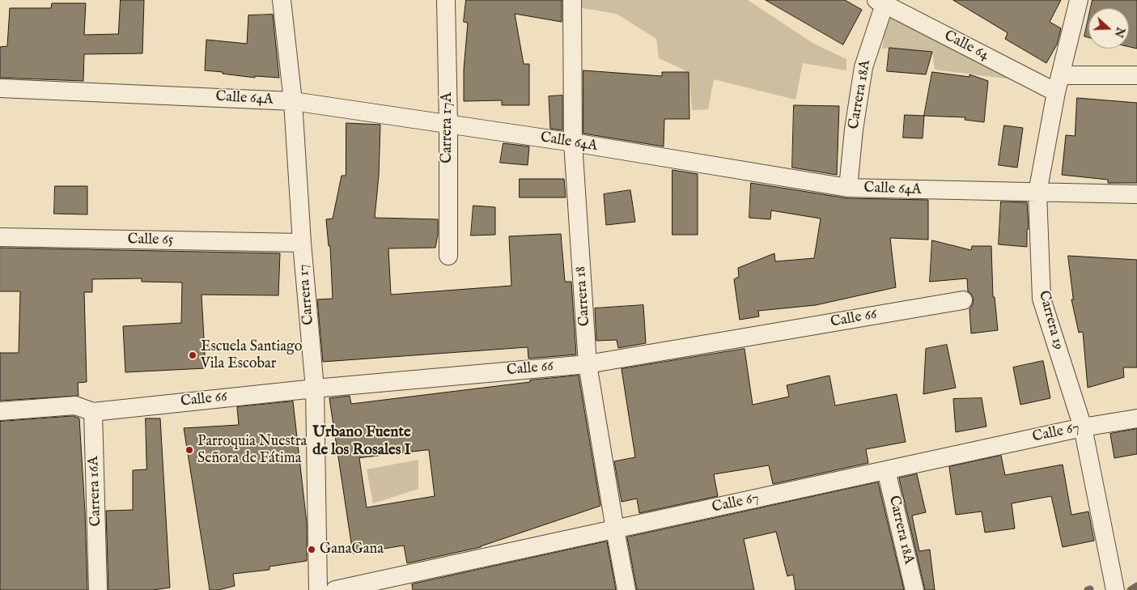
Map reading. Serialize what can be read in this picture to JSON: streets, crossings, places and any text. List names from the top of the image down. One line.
{"streets":{"street":["Calle 64","Carrera 18A","Calle 64A","Carrera 17A","Calle 65","Carrera 17","Carrera 18","Calle 66","Carrera 19","Calle 67","Carrera 16A"]},"crossings":[["Calle 64","Carrera 18A"],["Calle 64","Carrera 19"],["Carrera 18A","Calle 64A"],["Carrera 18A","Calle 67"],["Calle 64A","Carrera 17A"],["Calle 64A","Carrera 17"],["Calle 64A","Carrera 18"],["Calle 64A","Carrera 19"],["Calle 65","Carrera 17"],["Carrera 17","Calle 66"],["Carrera 18","Calle 66"],["Carrera 18","Calle 67"],["Calle 66","Carrera 16A"],["Carrera 19","Calle 67"]],"districts":["Urbano Fuente de los Rosales I"],"places":["Escuela Santiago Vila Escobar","Parroquia Nuestra Señora de Fátima","GanaGana"],"north":"right"}
